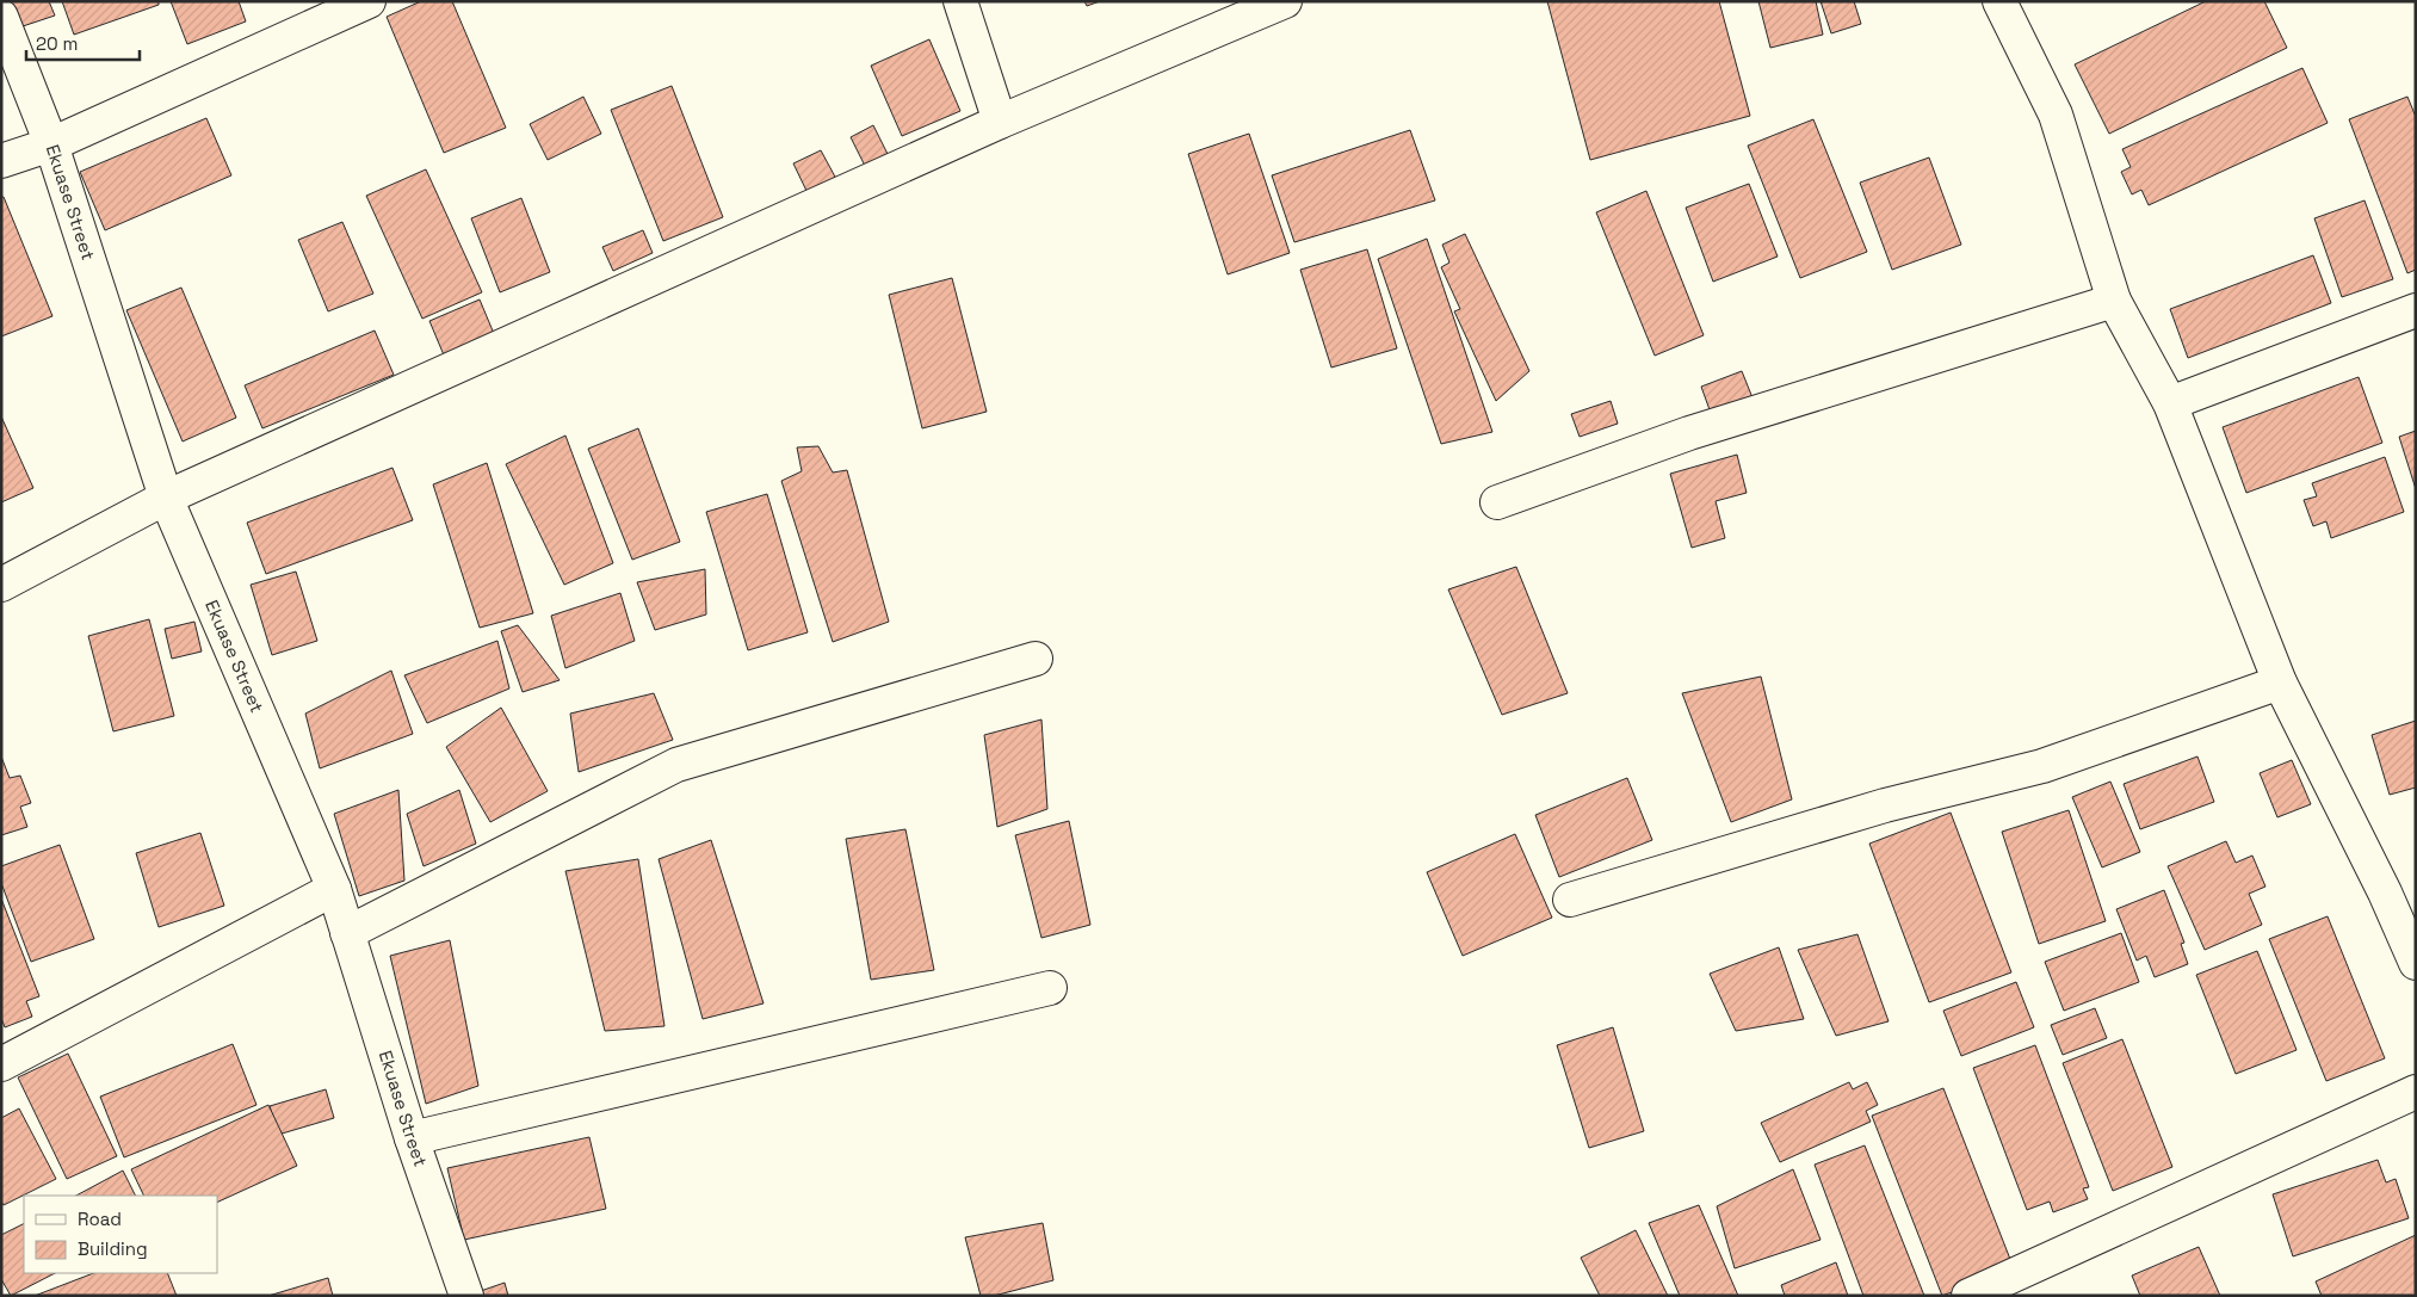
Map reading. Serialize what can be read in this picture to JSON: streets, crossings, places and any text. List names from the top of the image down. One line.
{"streets":{"street":["Ekuase Street"]},"legend":["Road","Building"],"scale_bar":"20 m"}
